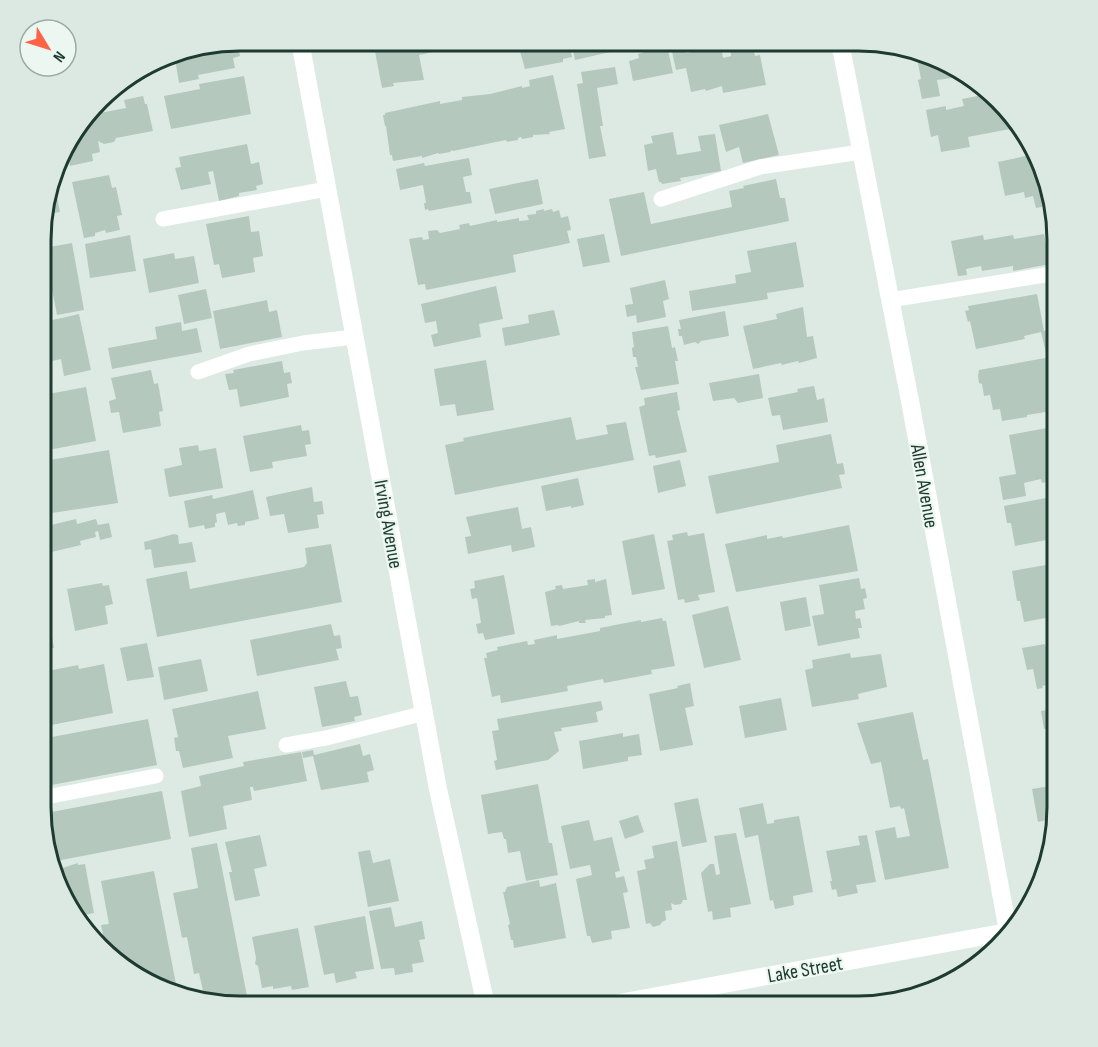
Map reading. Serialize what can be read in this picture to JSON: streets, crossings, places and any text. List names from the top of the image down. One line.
{"streets":{"street":["Allen Avenue","Irving Avenue","Lake Street"]},"north":"bottom right"}
